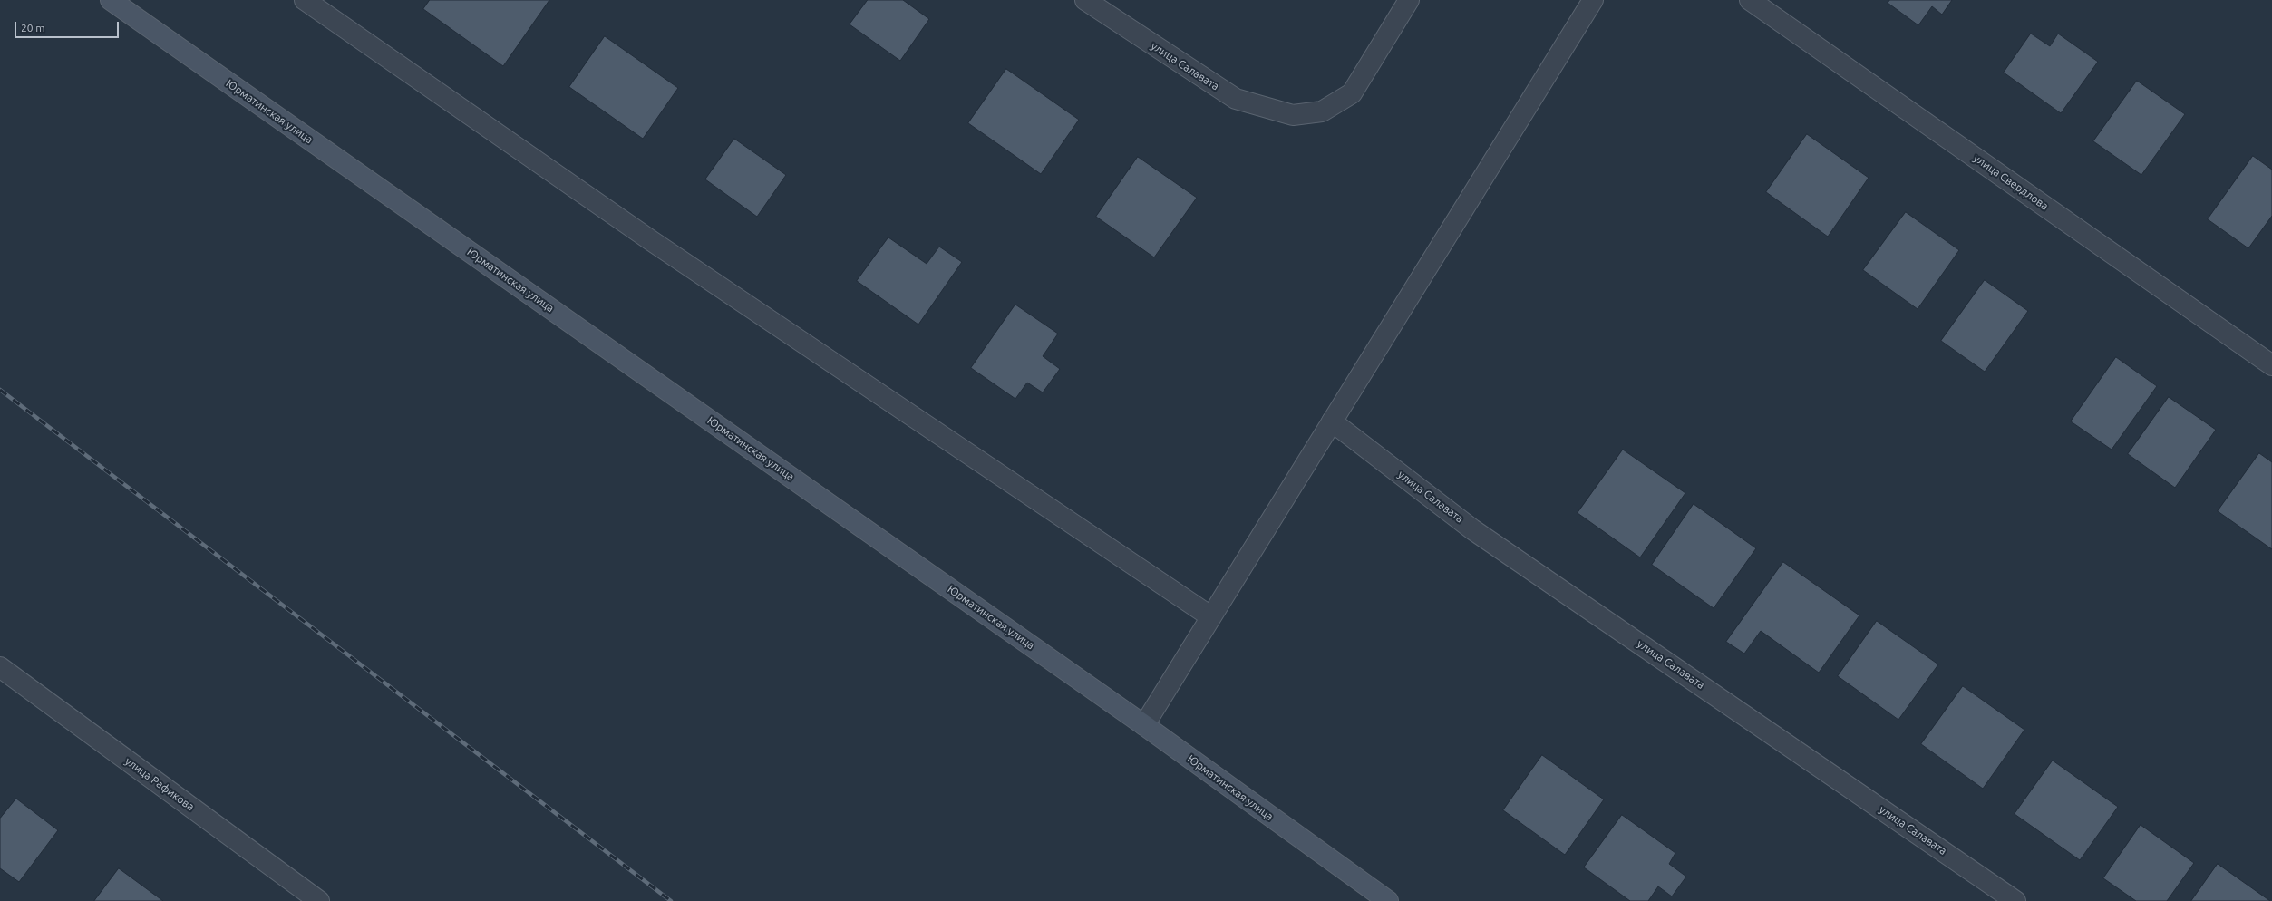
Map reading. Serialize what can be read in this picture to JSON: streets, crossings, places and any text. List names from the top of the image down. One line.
{"streets":{"main road":["Юрматинская улица"],"street":["улица Салавата","улица Свердлова","улица Рафикова"]},"scale_bar":"20 m"}
